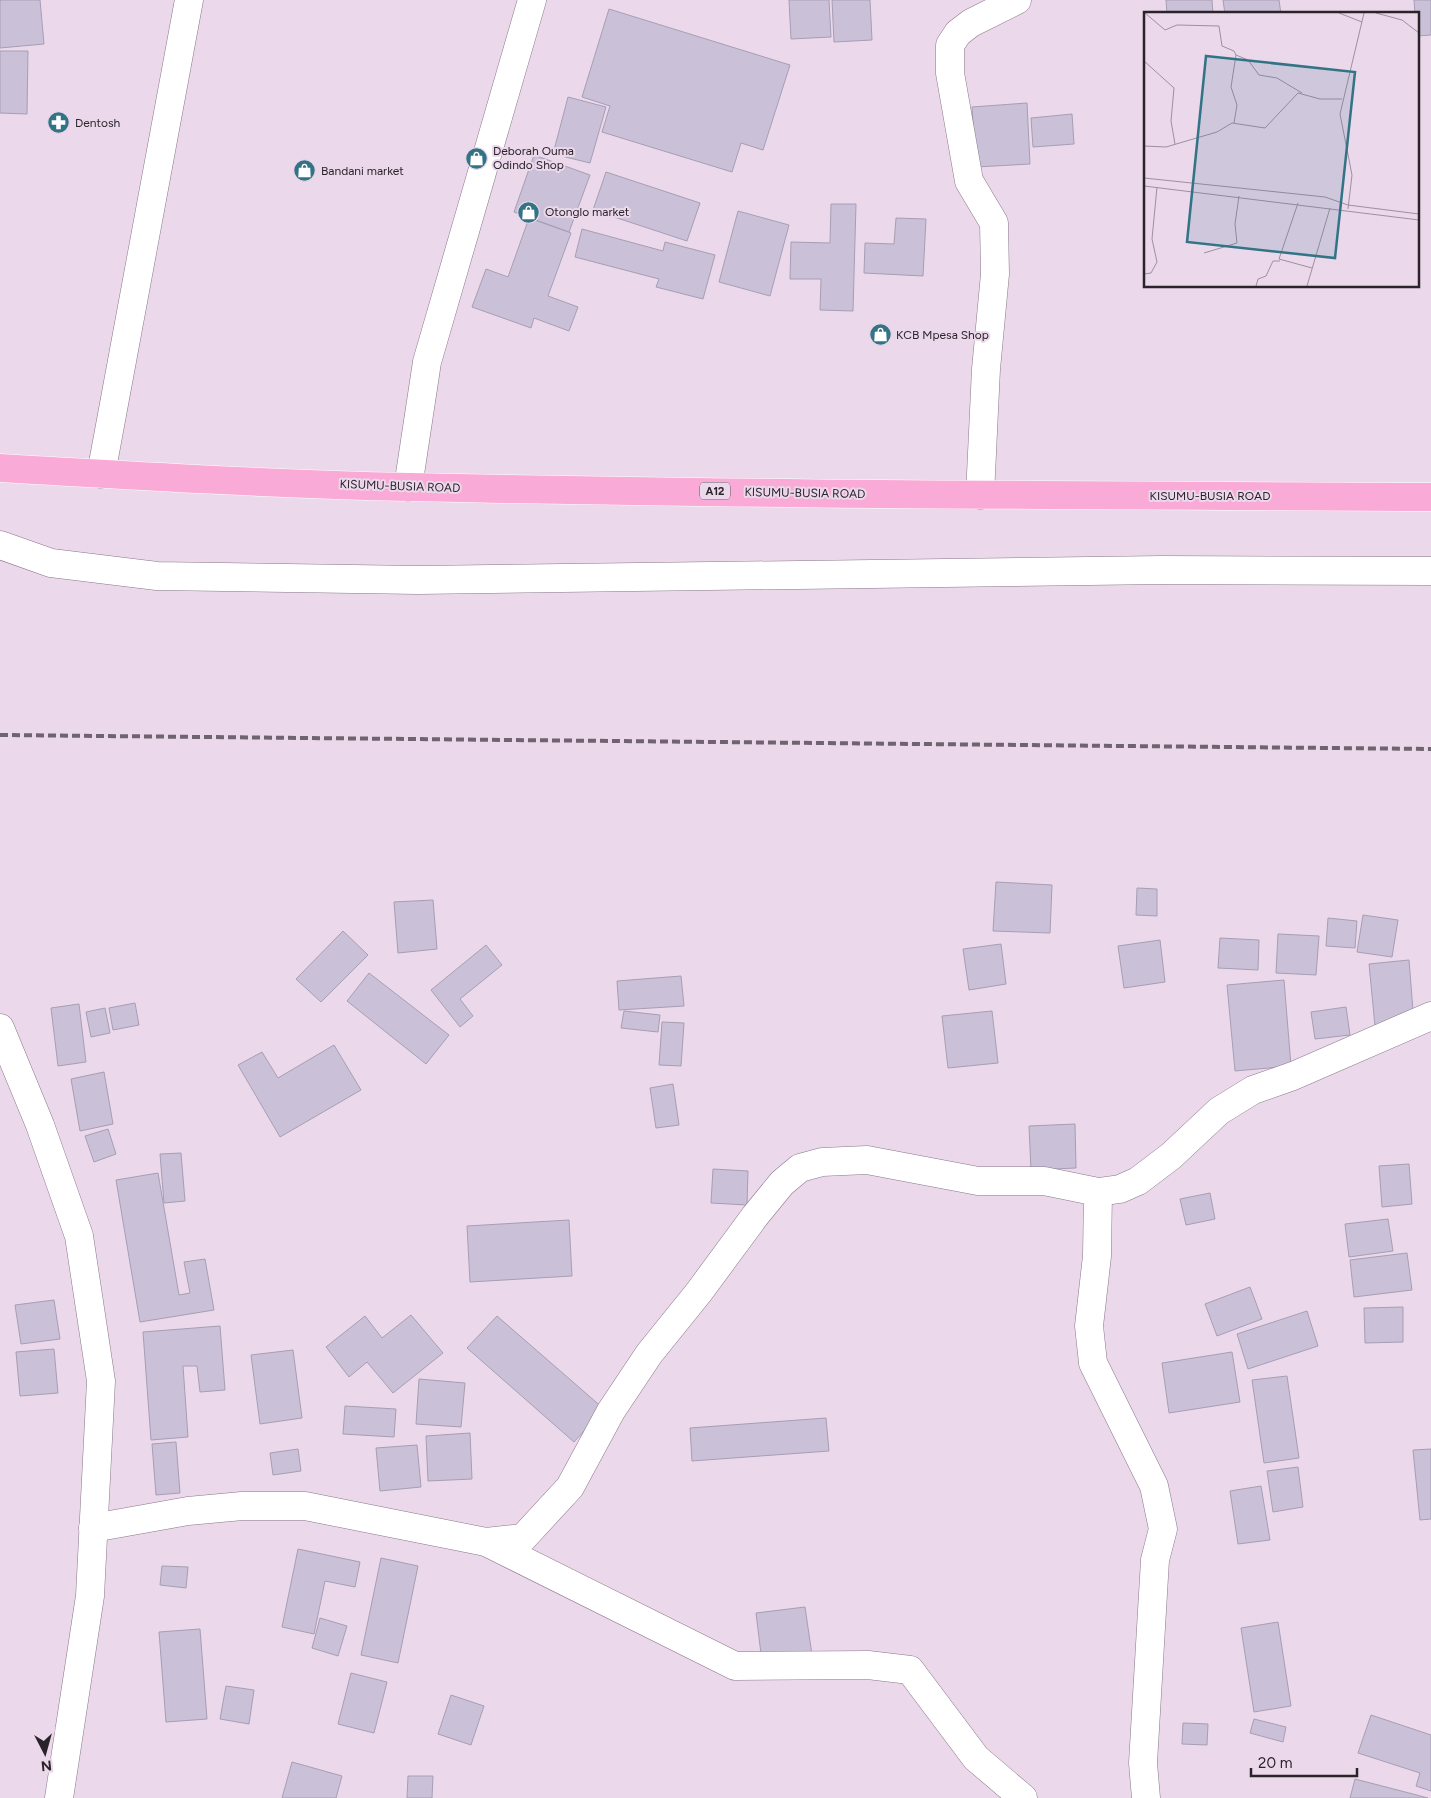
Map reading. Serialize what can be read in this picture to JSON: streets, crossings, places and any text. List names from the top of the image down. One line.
{"streets":{"highway":["KISUMU-BUSIA ROAD","A12"]},"places":{"pharmacy":["Dentosh"],"shop":["Deborah Ouma Odindo Shop","Bandani market","Otonglo market","KCB Mpesa Shop"]},"scale_bar":"20 m","north":"bottom"}
